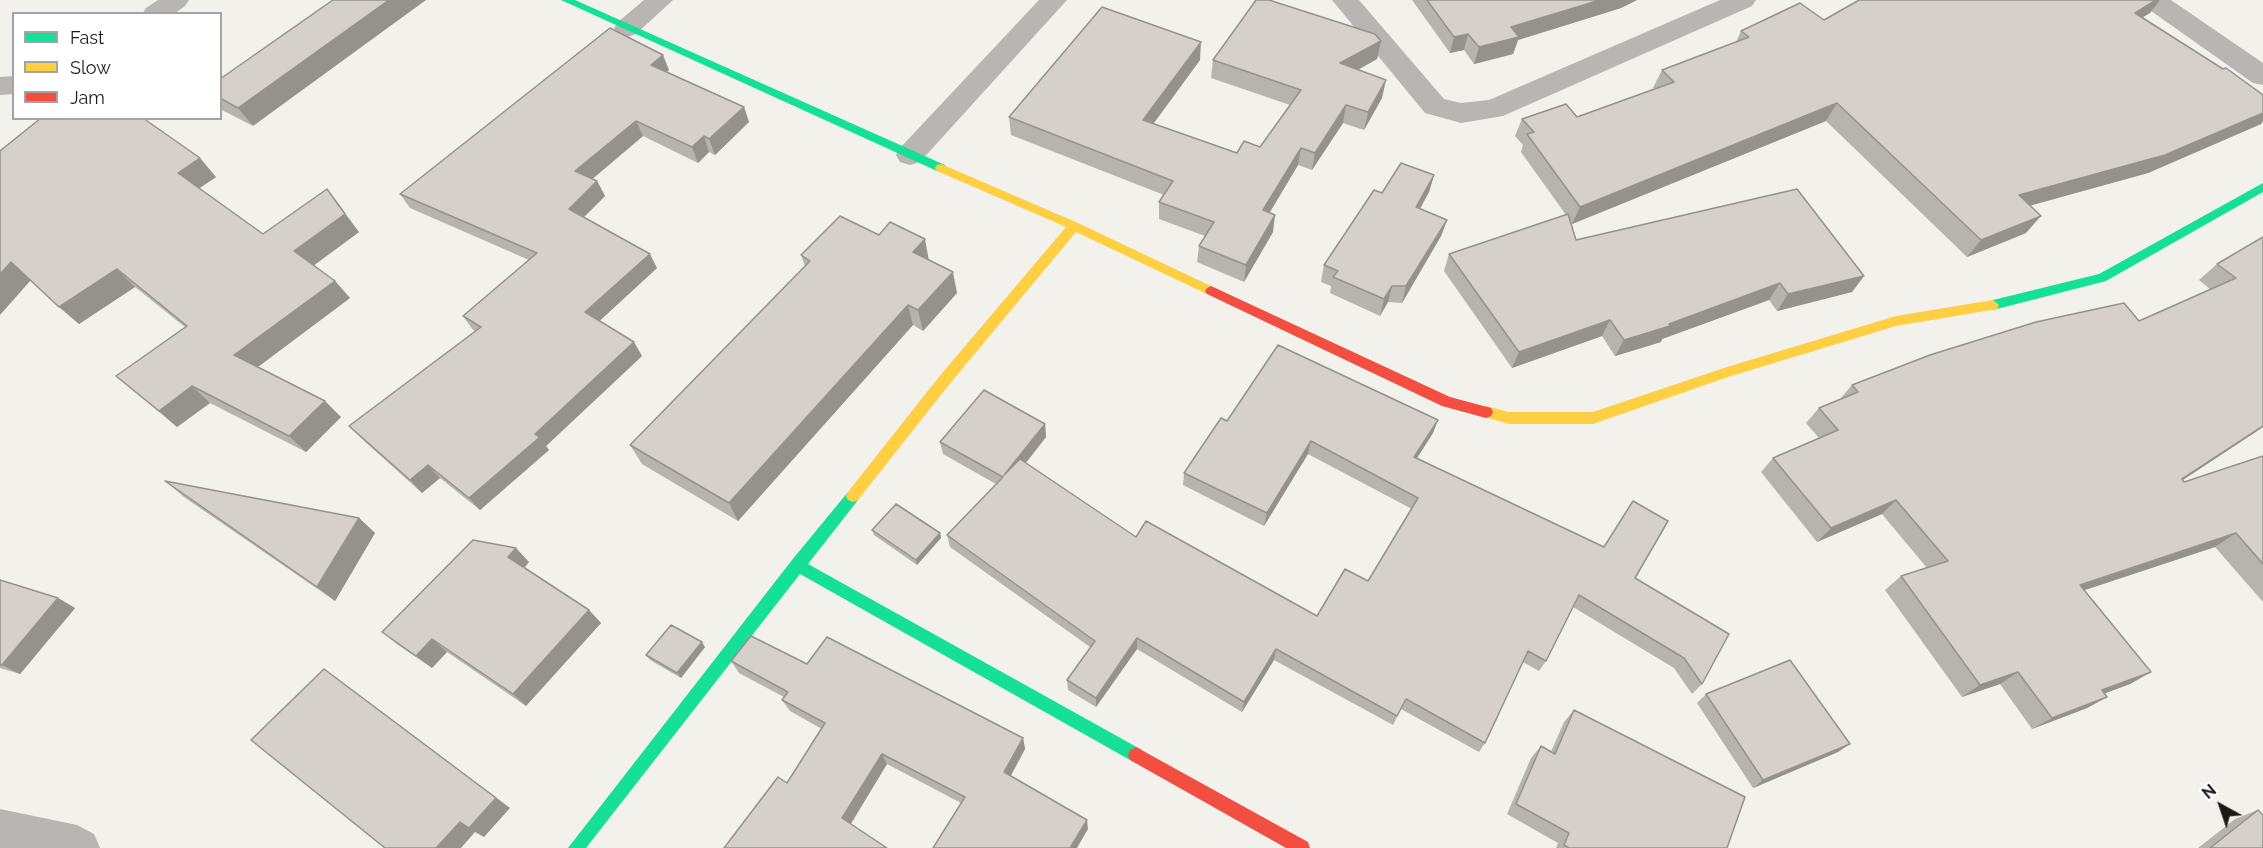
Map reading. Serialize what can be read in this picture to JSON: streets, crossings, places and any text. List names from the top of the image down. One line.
{"legend":["Fast","Slow","Jam"],"north":"top left"}
